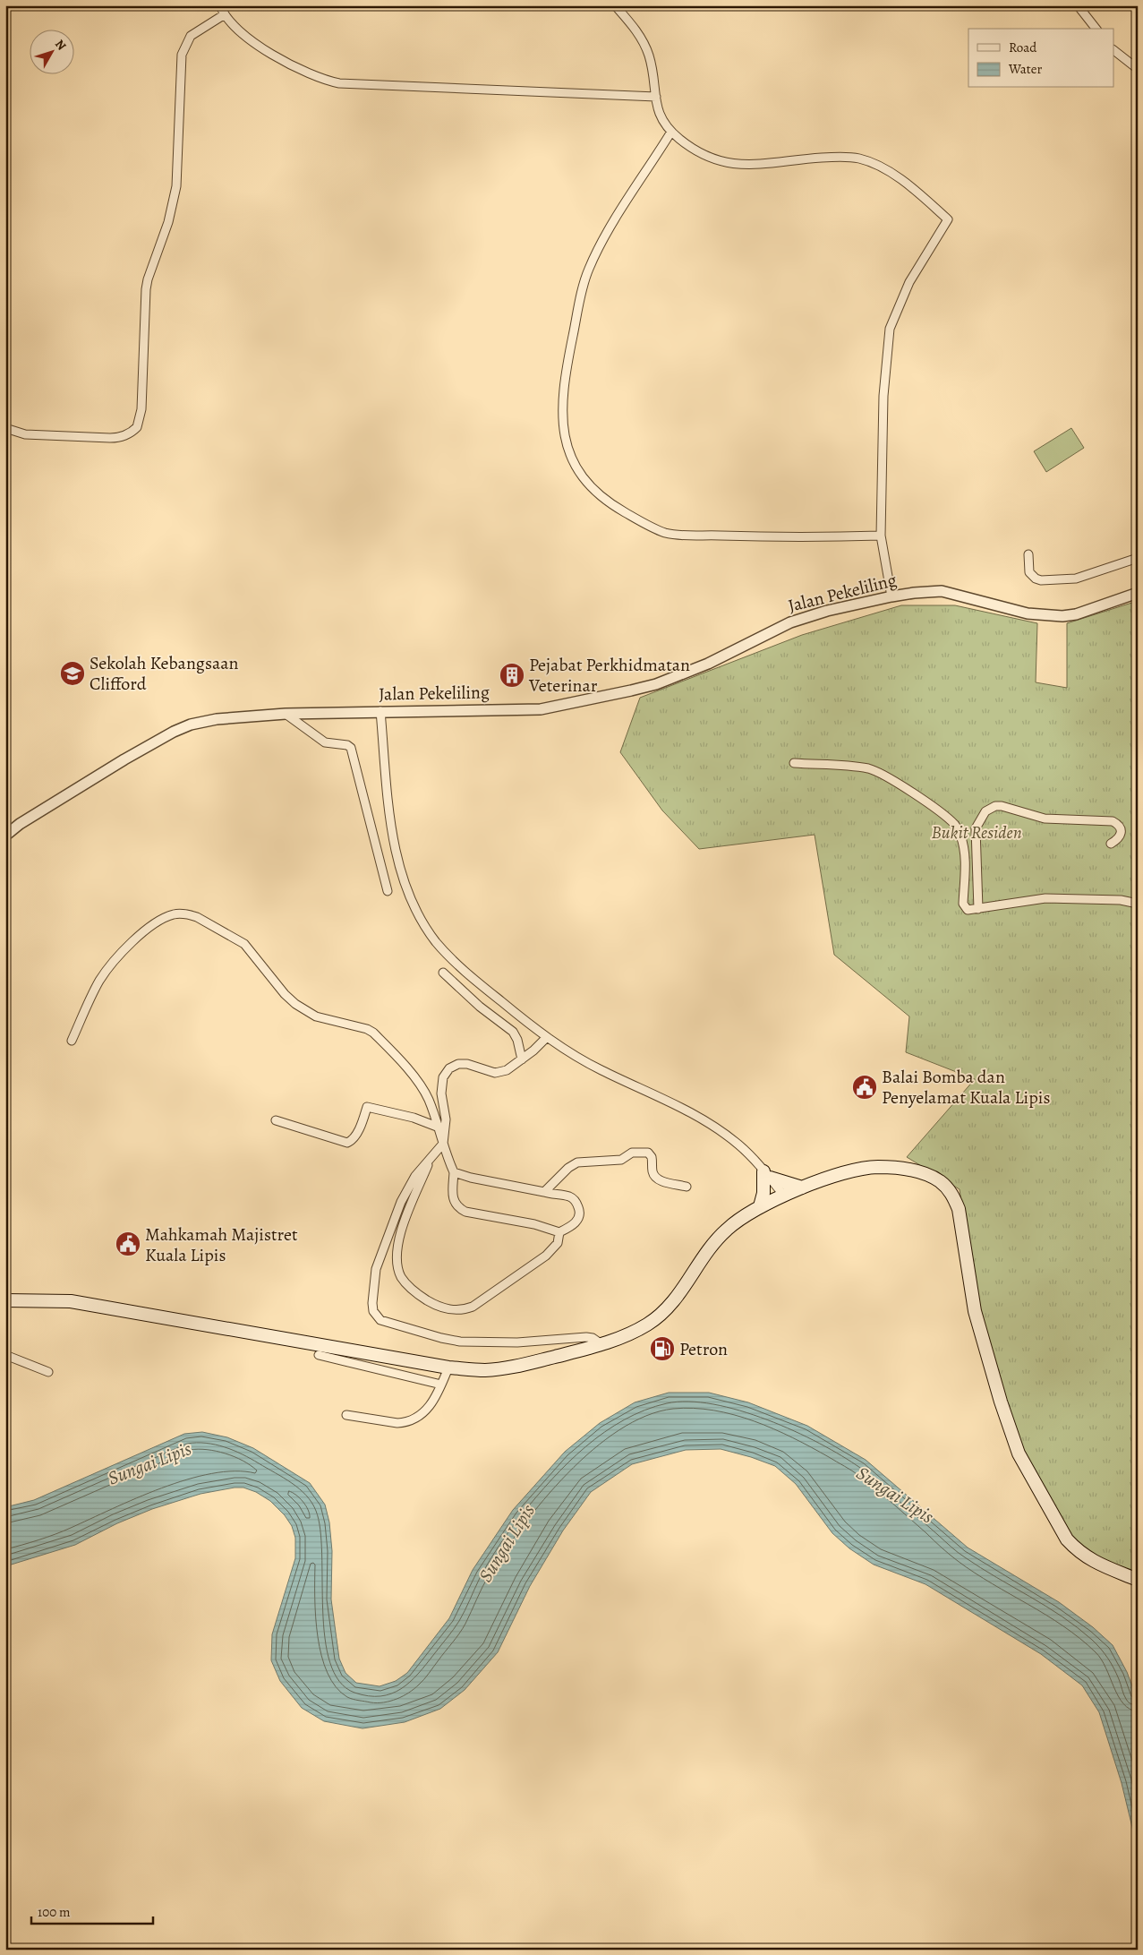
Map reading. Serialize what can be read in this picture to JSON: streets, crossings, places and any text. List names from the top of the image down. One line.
{"streets":{"street":["Jalan Pekeliling"]},"water":["Sungai Lipis"],"parks":["Bukit Residen"],"places":{"school or university":["Sekolah Kebangsaan Clifford"],"building":["Pejabat Perkhidmatan Veterinar"],"public building":["Balai Bomba dan Penyelamat Kuala Lipis","Mahkamah Majistret Kuala Lipis"],"fuel station":["Petron"]},"legend":["Road","Water"],"scale_bar":"100 m","north":"top right"}
